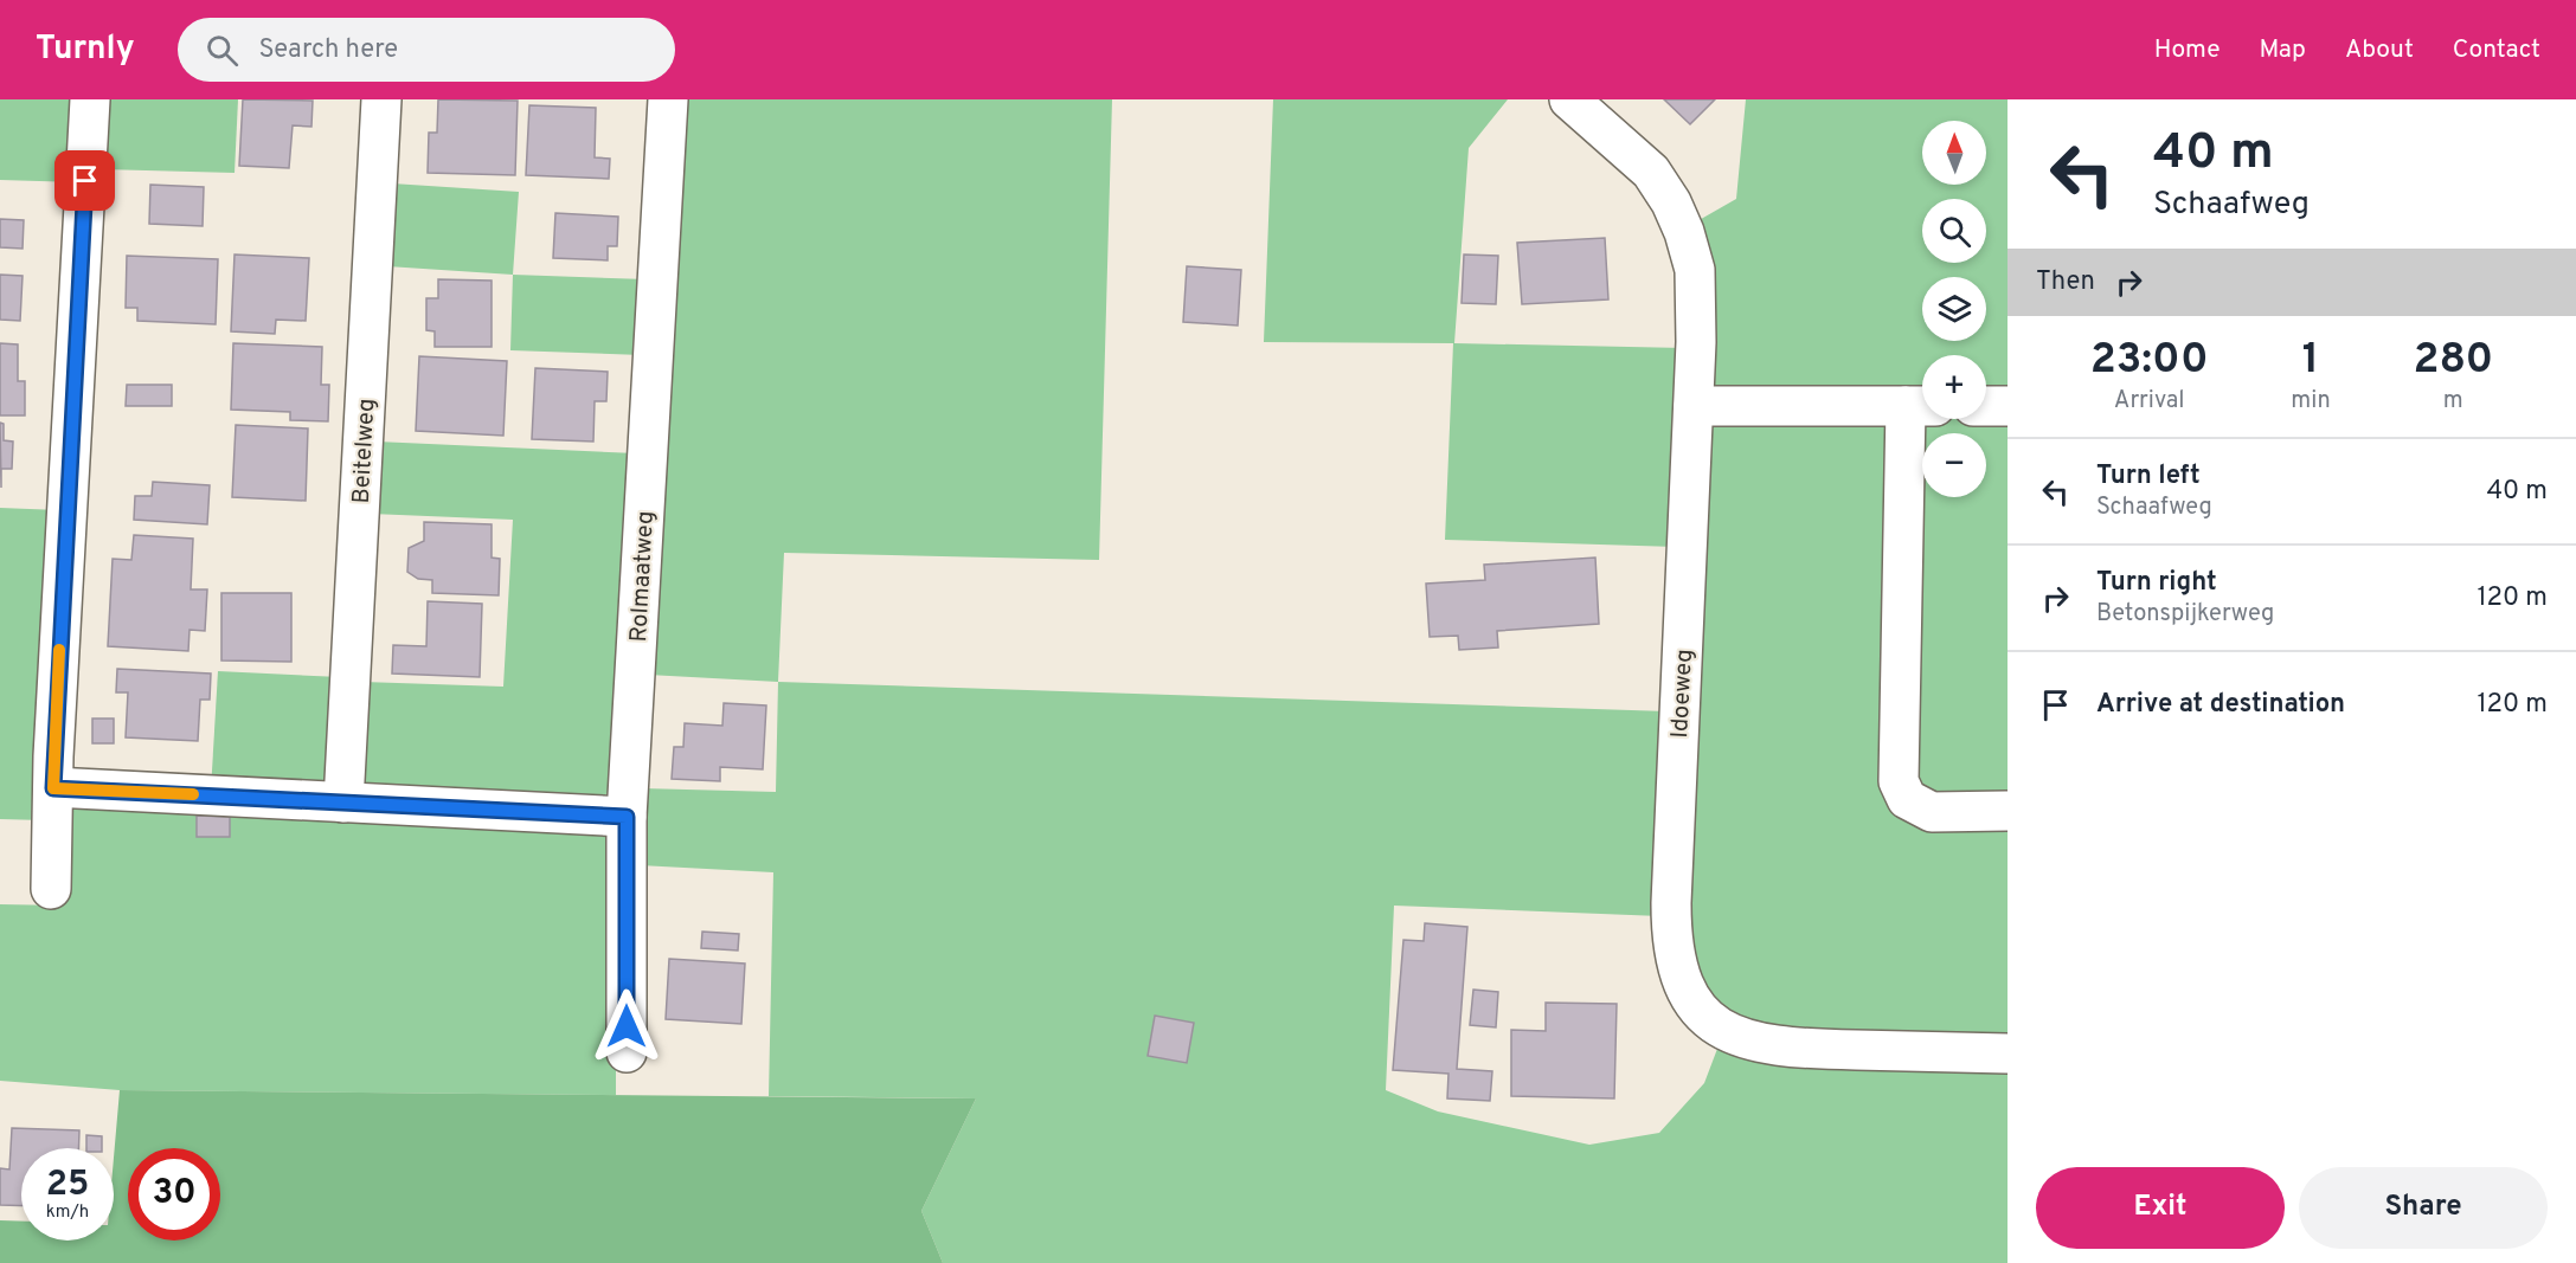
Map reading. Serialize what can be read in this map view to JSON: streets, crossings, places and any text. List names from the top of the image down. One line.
{"streets":{"street":["Beitelweg","Rolmaatweg","Idoeweg"]},"north":"top","page":{"header":"Turnly","search":"Search here","nav":["Home","Map","About","Contact"],"turn":["40 m","Schaafweg"],"map_buttons":["+","−"],"then":"Then","eta":["23:00","Arrival","1","min","280","m"],"list":[{"name":"Turn left","note":"Schaafweg","value":"40 m"},{"name":"Turn right","note":"Betonspijkerweg","value":"120 m"},{"name":"Arrive at destination","value":"120 m"}],"speed":"25 km/h","limit":"30","buttons":["Exit","Share"]}}
